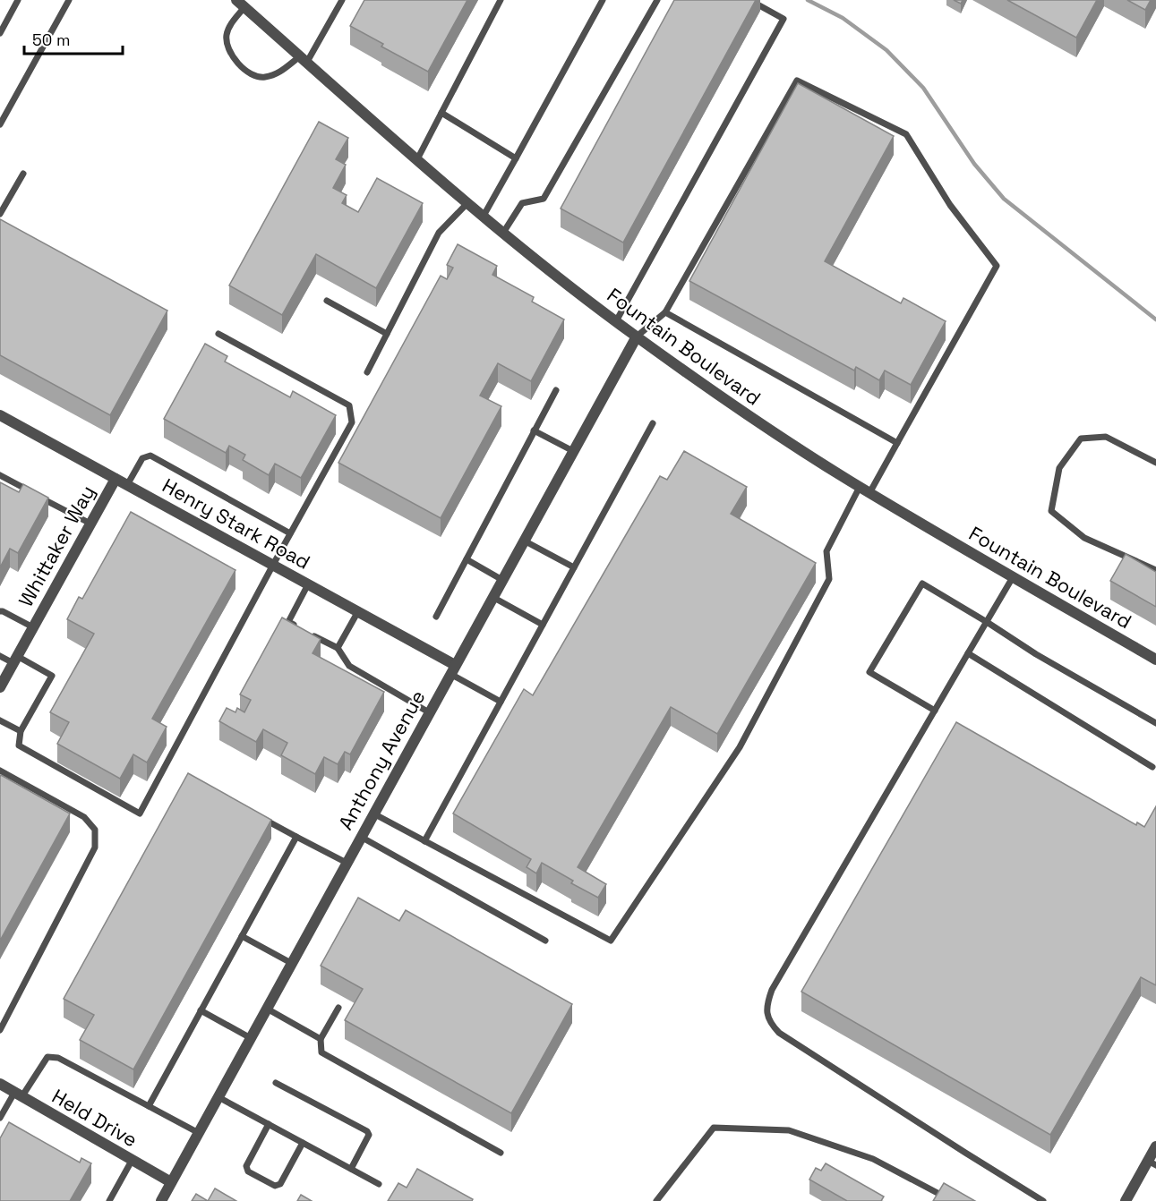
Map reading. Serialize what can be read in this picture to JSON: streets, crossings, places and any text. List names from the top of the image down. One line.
{"streets":{"street":["Fountain Boulevard","Henry Stark Road","Whittaker Way","Anthony Avenue","Held Drive"]},"crossings":[["Fountain Boulevard","Anthony Avenue"],["Henry Stark Road","Whittaker Way"],["Henry Stark Road","Anthony Avenue"],["Anthony Avenue","Held Drive"]],"scale_bar":"50 m"}
